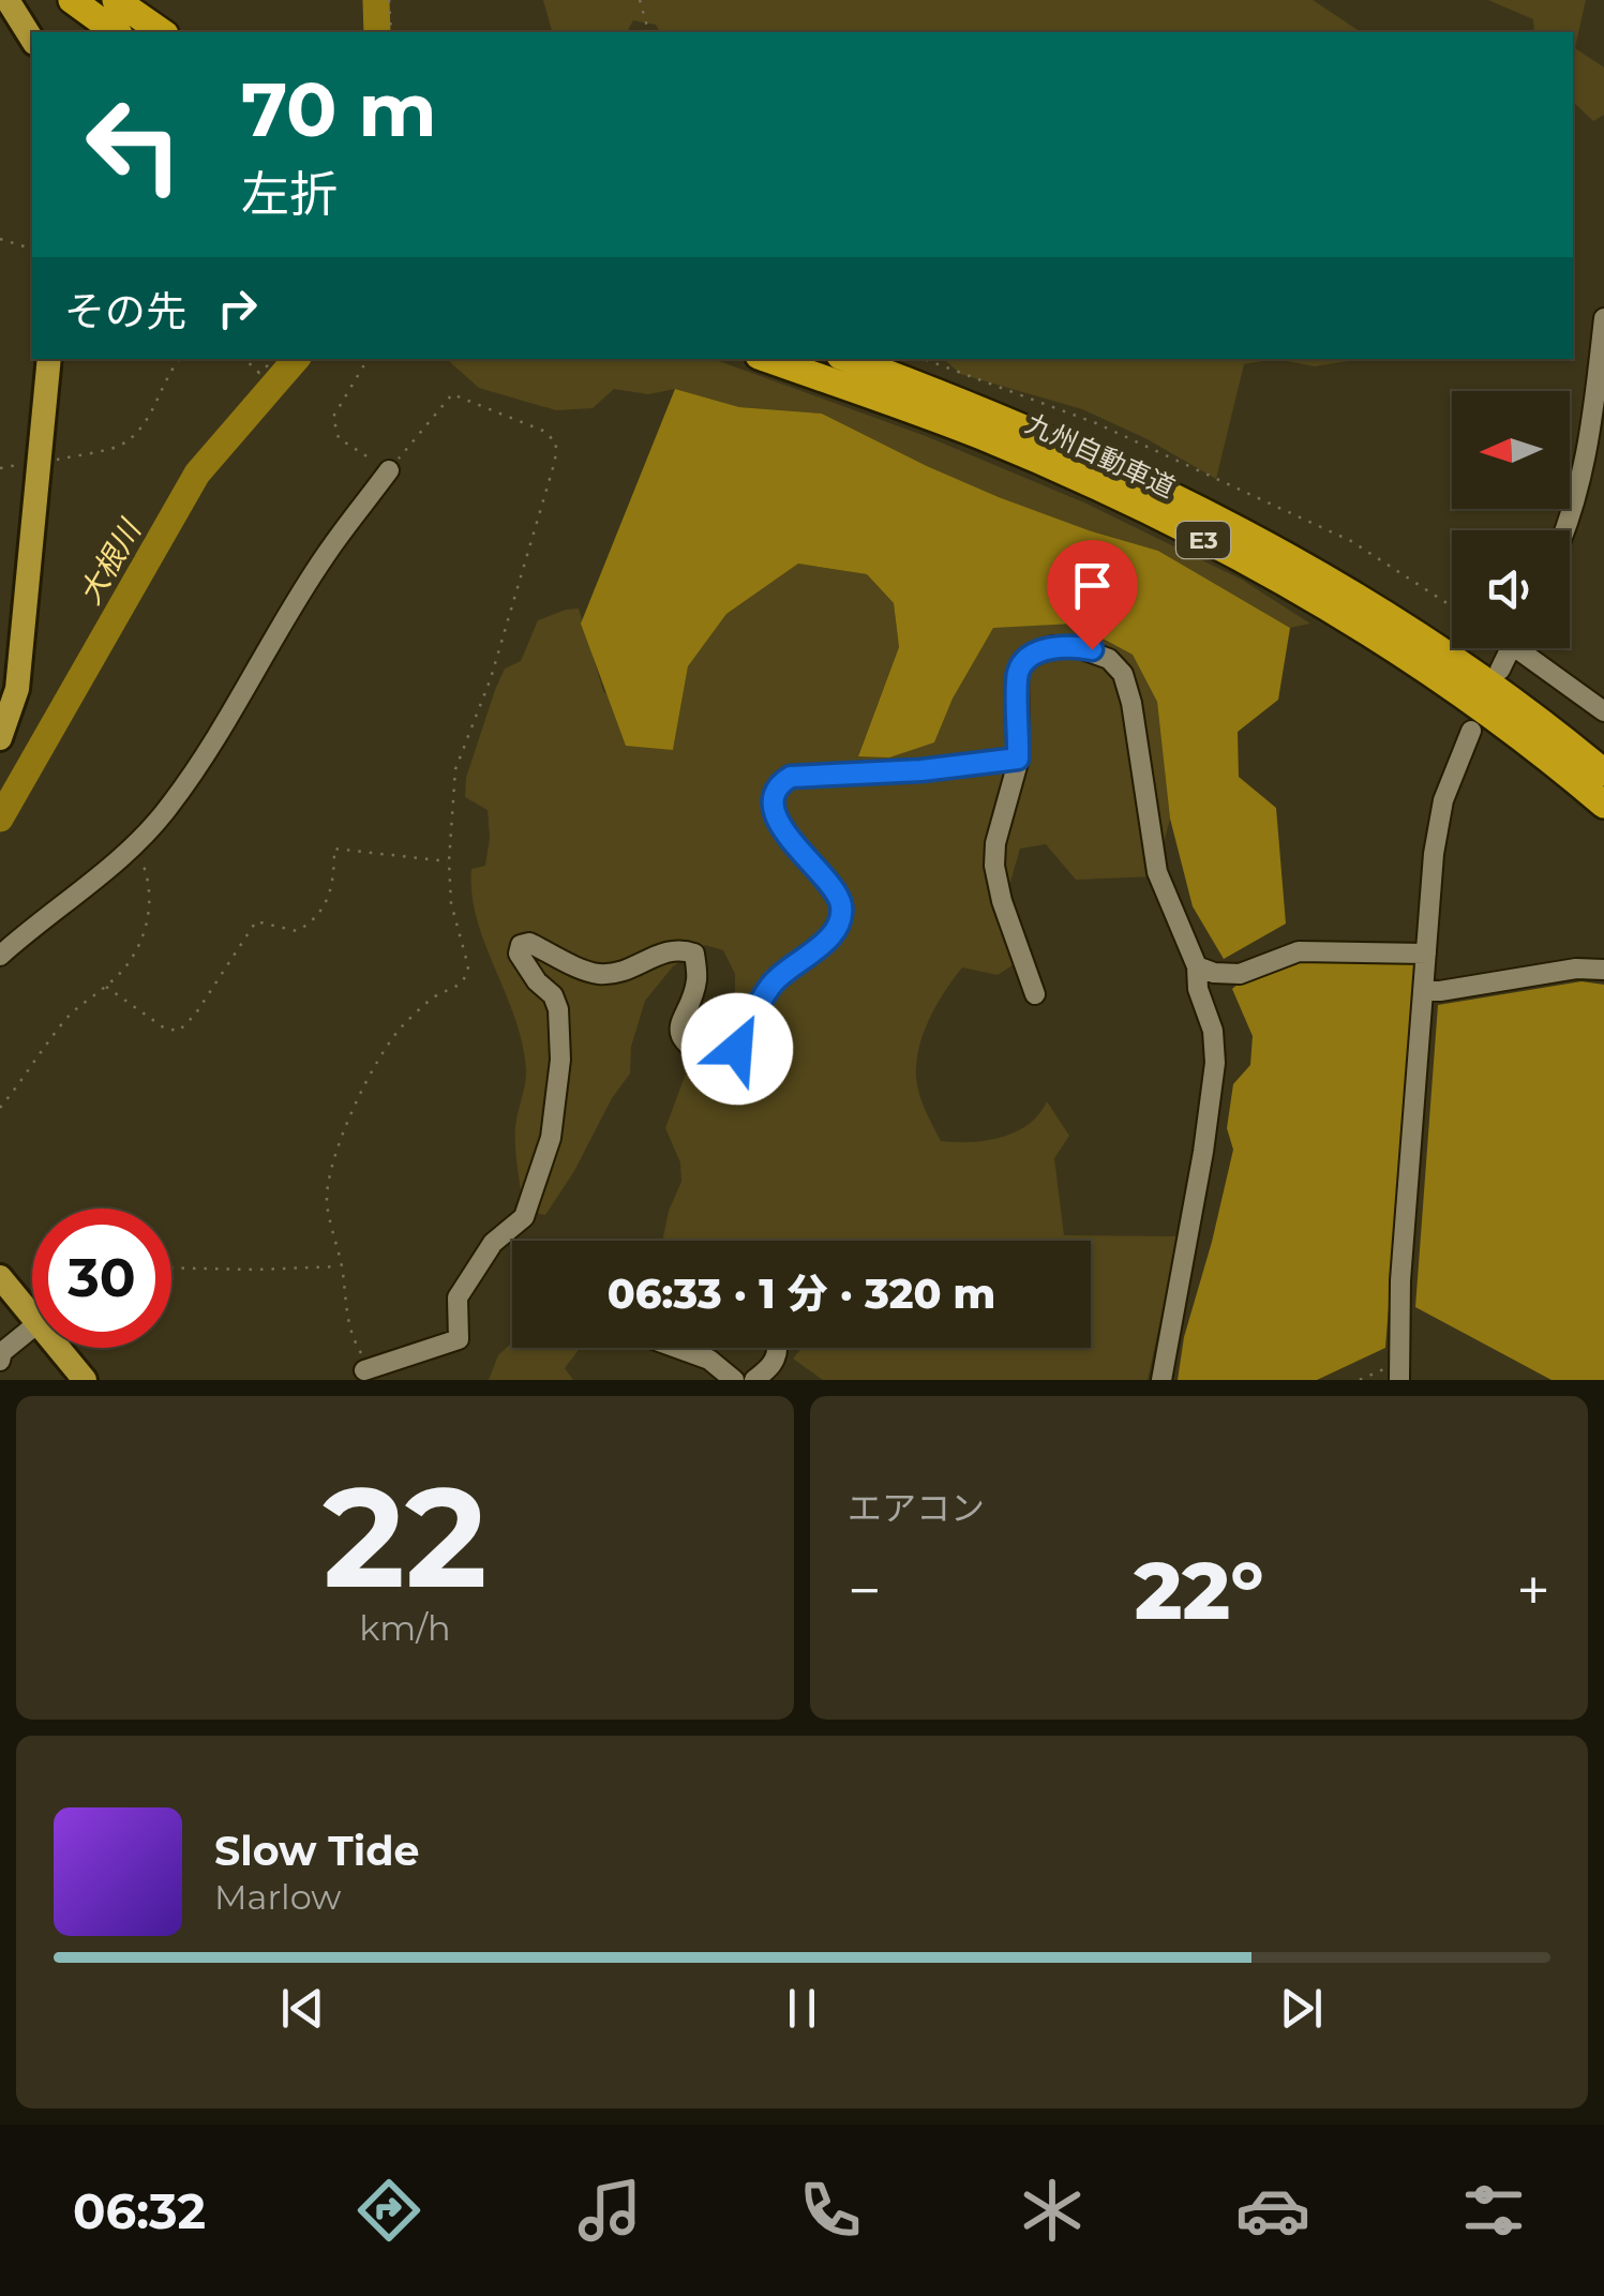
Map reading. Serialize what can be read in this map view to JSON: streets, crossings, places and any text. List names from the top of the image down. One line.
{"streets":{"highway":["九州自動車道","E3"]},"water":["大根川"],"north":"left","page":{"turn":["70 m","左折"],"then":"その先","limit":"30","trip":"06:33 · 1 分 · 320 m","tile":[["22","km/h"],"エアコン"],"heat":["−","22°","+"],"song":["Slow Tide","Marlow"],"tabs":"06:32"}}
